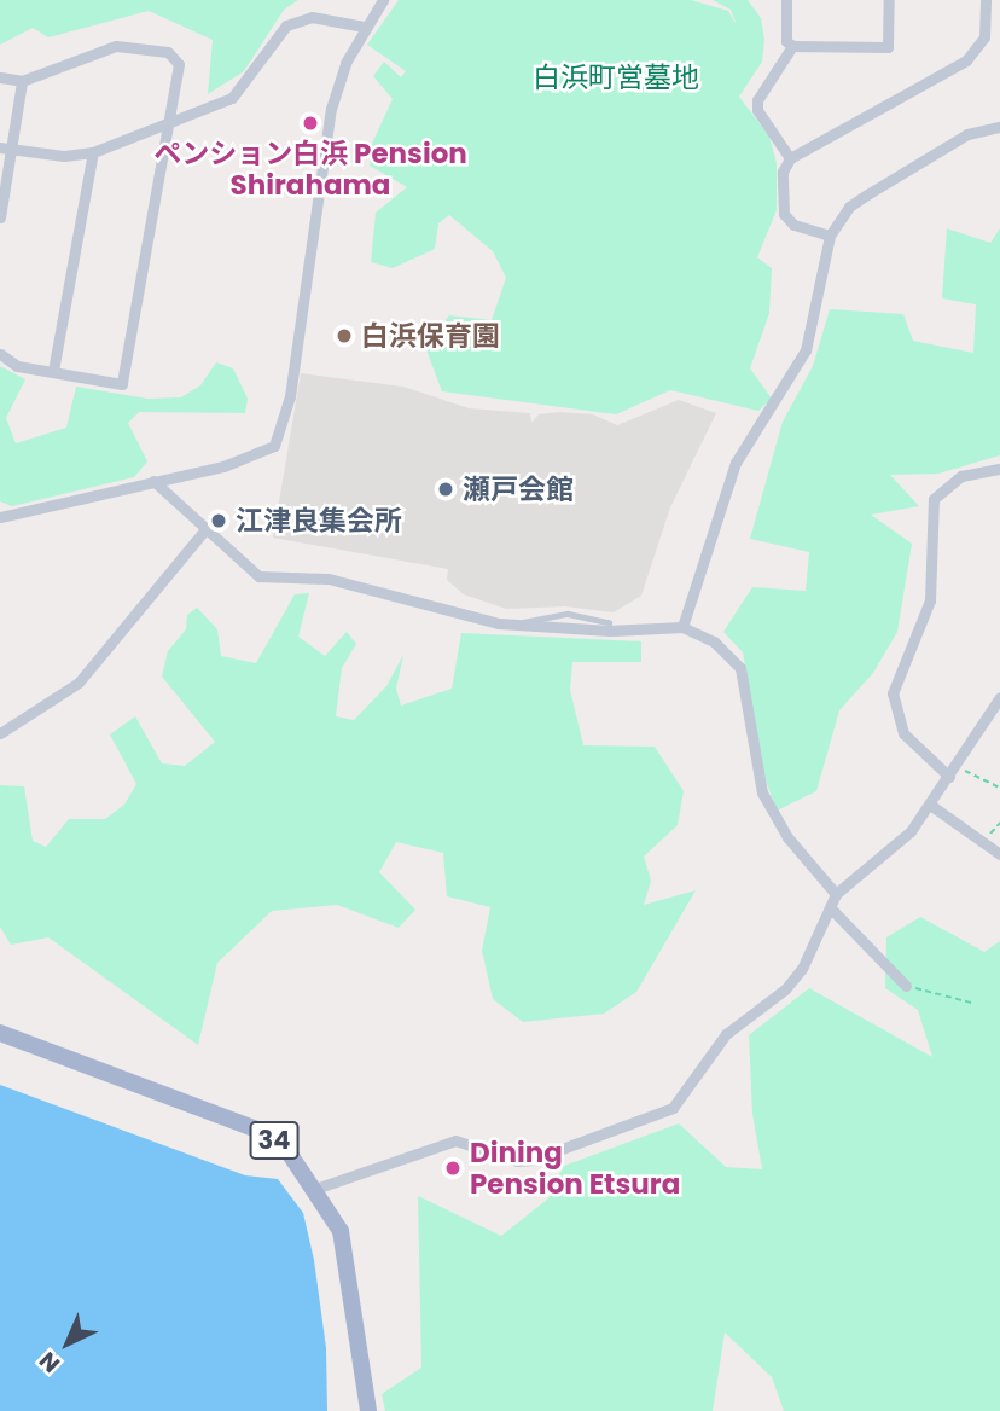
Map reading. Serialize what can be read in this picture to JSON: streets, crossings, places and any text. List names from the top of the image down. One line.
{"streets":{"main road":["34"]},"parks":["白浜町営墓地"],"places":["ペンション白浜 Pension Shirahama","白浜保育園","瀬戸会館","江津良集会所","Dining Pension Etsura"],"north":"bottom left"}
